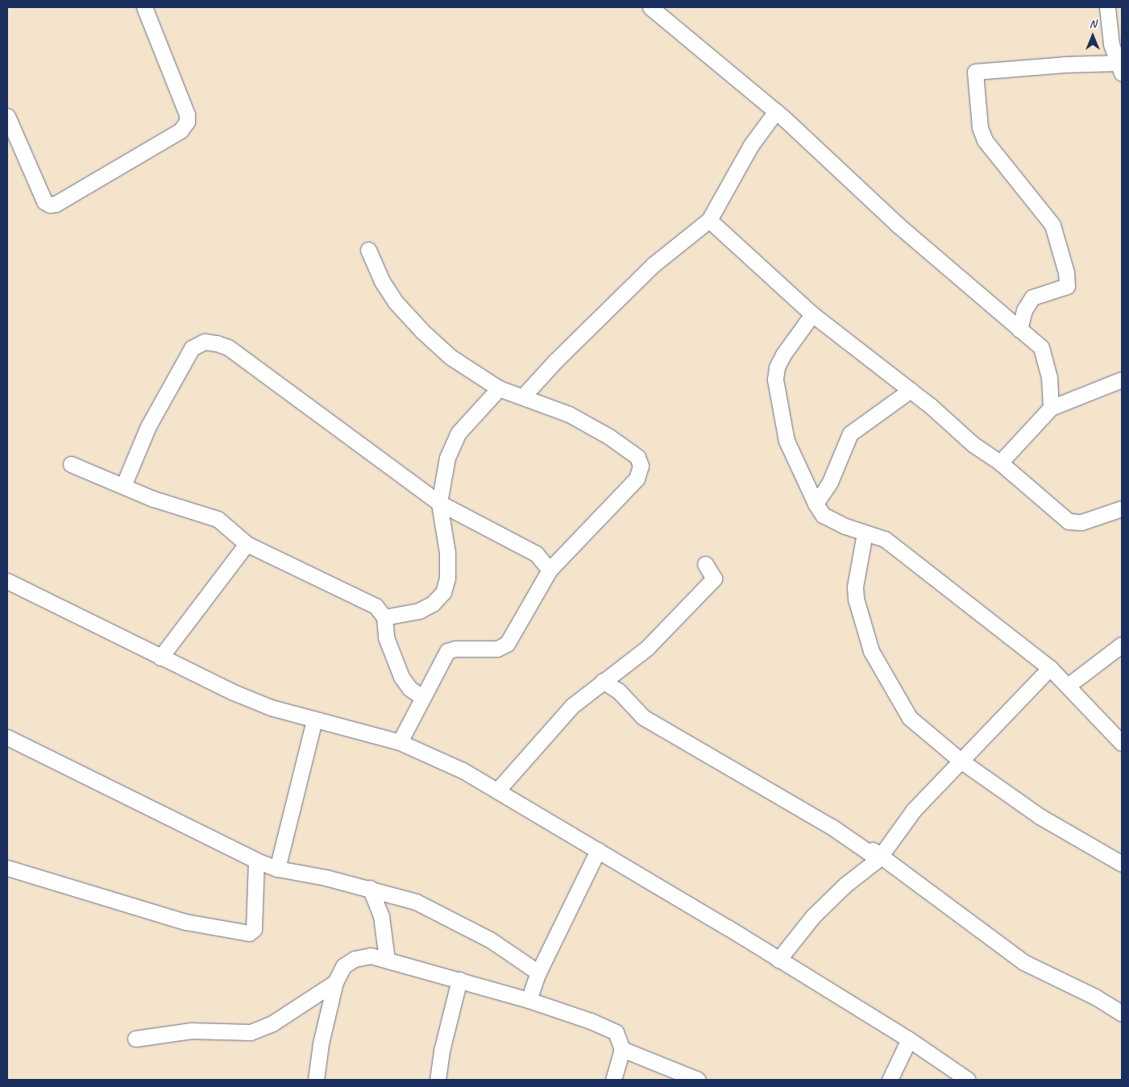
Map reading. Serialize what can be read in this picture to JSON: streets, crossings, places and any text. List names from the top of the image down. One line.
{"north":"top"}
